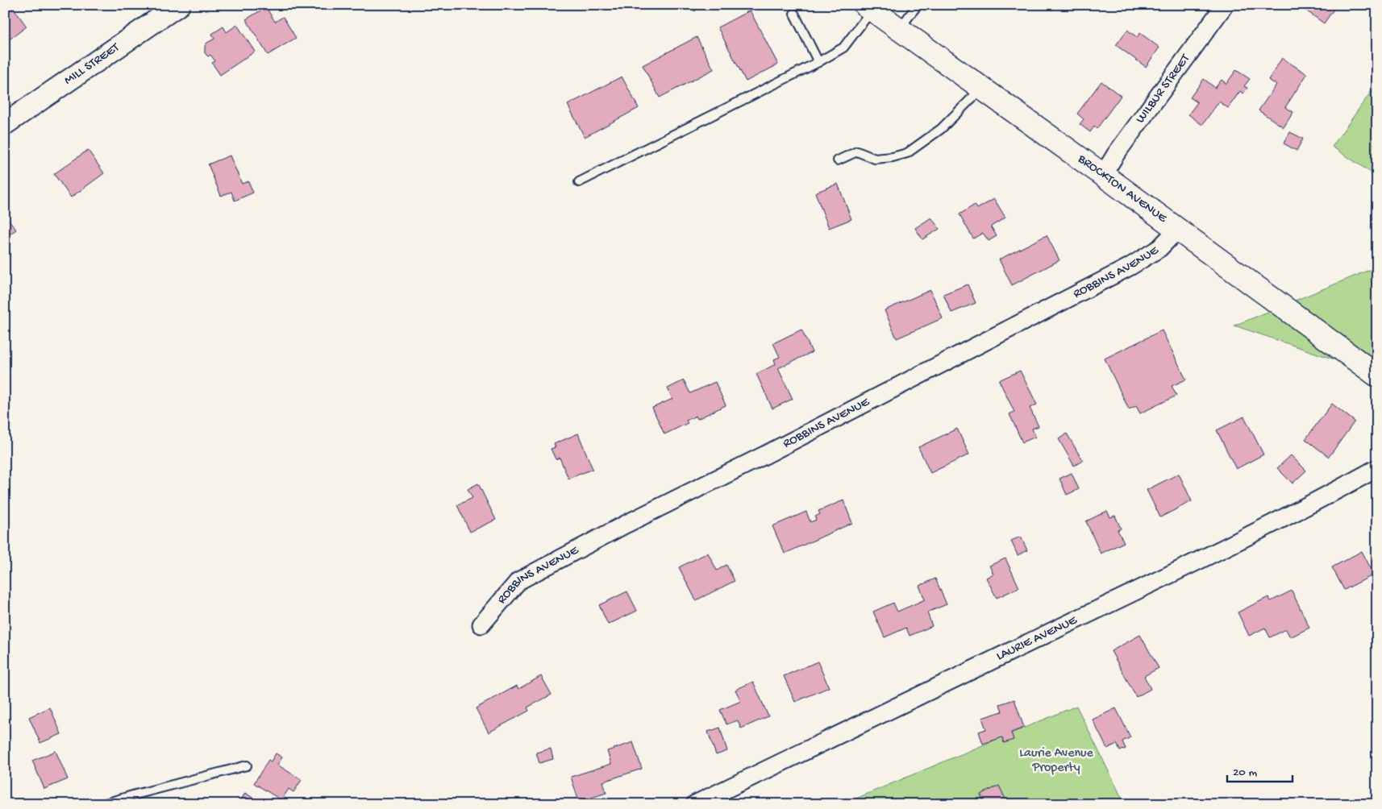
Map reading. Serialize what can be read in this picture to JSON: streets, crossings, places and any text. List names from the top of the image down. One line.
{"streets":{"main road":["BROCKTON AVENUE"],"street":["MILL STREET","WILBUR STREET","ROBBINS AVENUE","LAURIE AVENUE"]},"crossings":[["WILBUR STREET","BROCKTON AVENUE"],["BROCKTON AVENUE","ROBBINS AVENUE"]],"parks":["Laurie Avenue Property"],"scale_bar":"20 m"}
